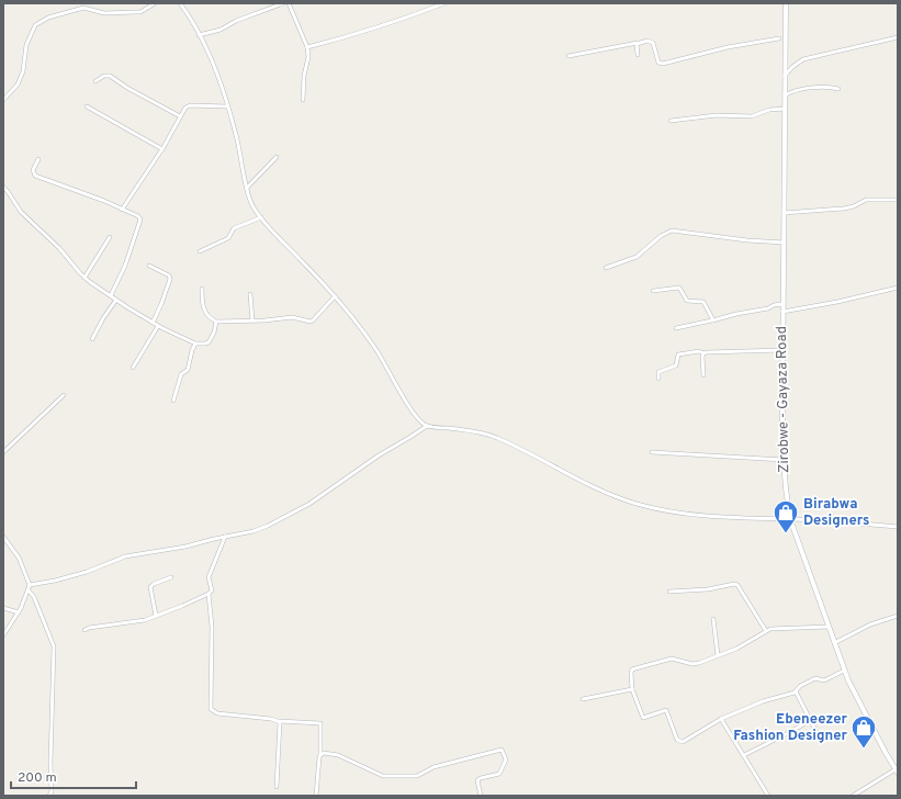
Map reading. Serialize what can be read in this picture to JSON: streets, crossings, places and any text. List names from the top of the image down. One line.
{"streets":{"street":["Zirobwe - Gayaza Road"]},"places":{"shop":["Birabwa Designers","Ebeneezer Fashion Designer"]},"scale_bar":"200 m"}
